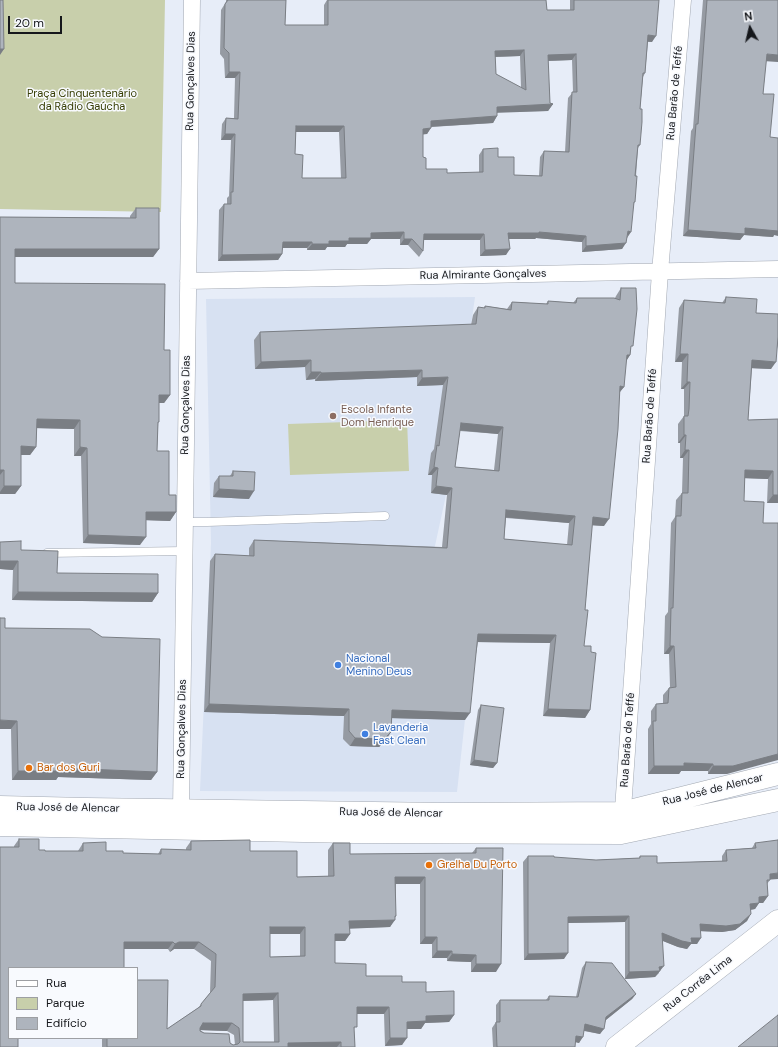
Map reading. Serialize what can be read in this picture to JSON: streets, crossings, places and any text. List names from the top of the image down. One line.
{"streets":{"main road":["Rua José de Alencar","Rua Corrêa Lima"],"street":["Rua Gonçalves Dias","Rua Barão de Teffé","Rua Almirante Gonçalves"]},"crossings":[["Rua Gonçalves Dias","Rua Almirante Gonçalves"],["Rua Gonçalves Dias","Rua José de Alencar"],["Rua Barão de Teffé","Rua Almirante Gonçalves"],["Rua Barão de Teffé","Rua José de Alencar"]],"parks":["Praça Cinquentenário da Rádio Gaúcha"],"places":["Escola Infante Dom Henrique","Nacional Menino Deus","Lavanderia Fast Clean","Bar dos Guri","Grelha Du Porto"],"legend":["Rua","Parque","Edifício"],"scale_bar":"20 m","north":"top"}
